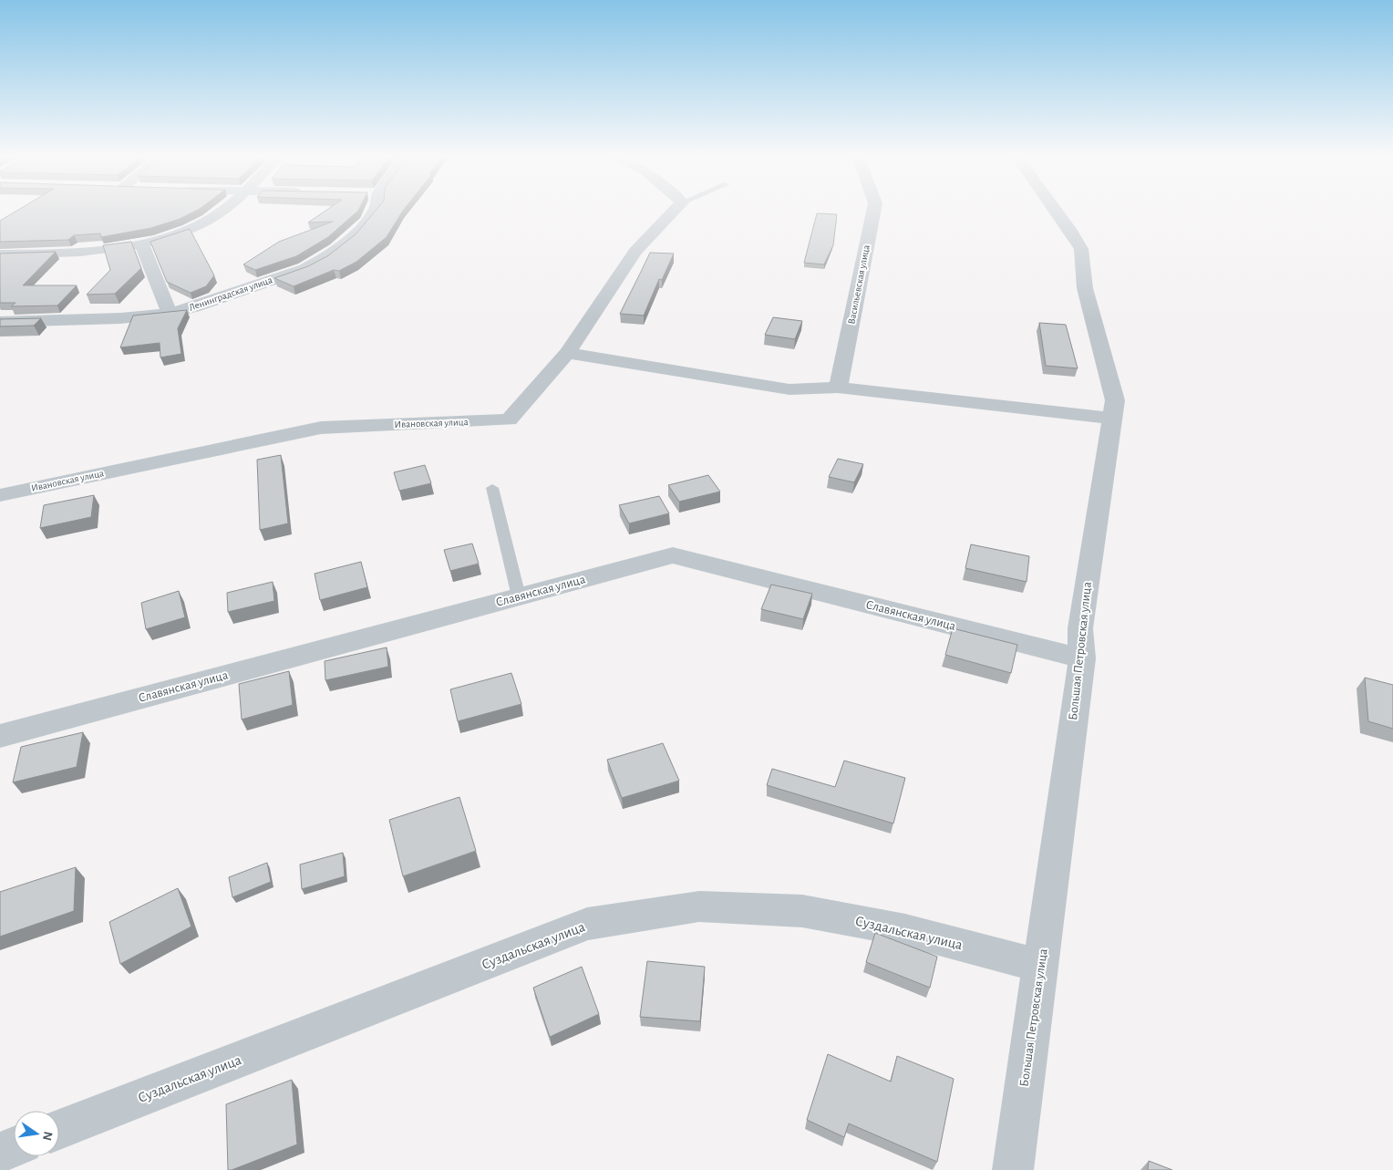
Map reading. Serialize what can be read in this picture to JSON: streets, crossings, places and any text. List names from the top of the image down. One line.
{"streets":{"street":["Васильевская улица","Ленинградская улица","Ивановская улица","Славянская улица","Большая Петровская улица","Суздальская улица"]},"crossings":[["Славянская улица","Большая Петровская улица"],["Большая Петровская улица","Суздальская улица"]],"north":"right"}
